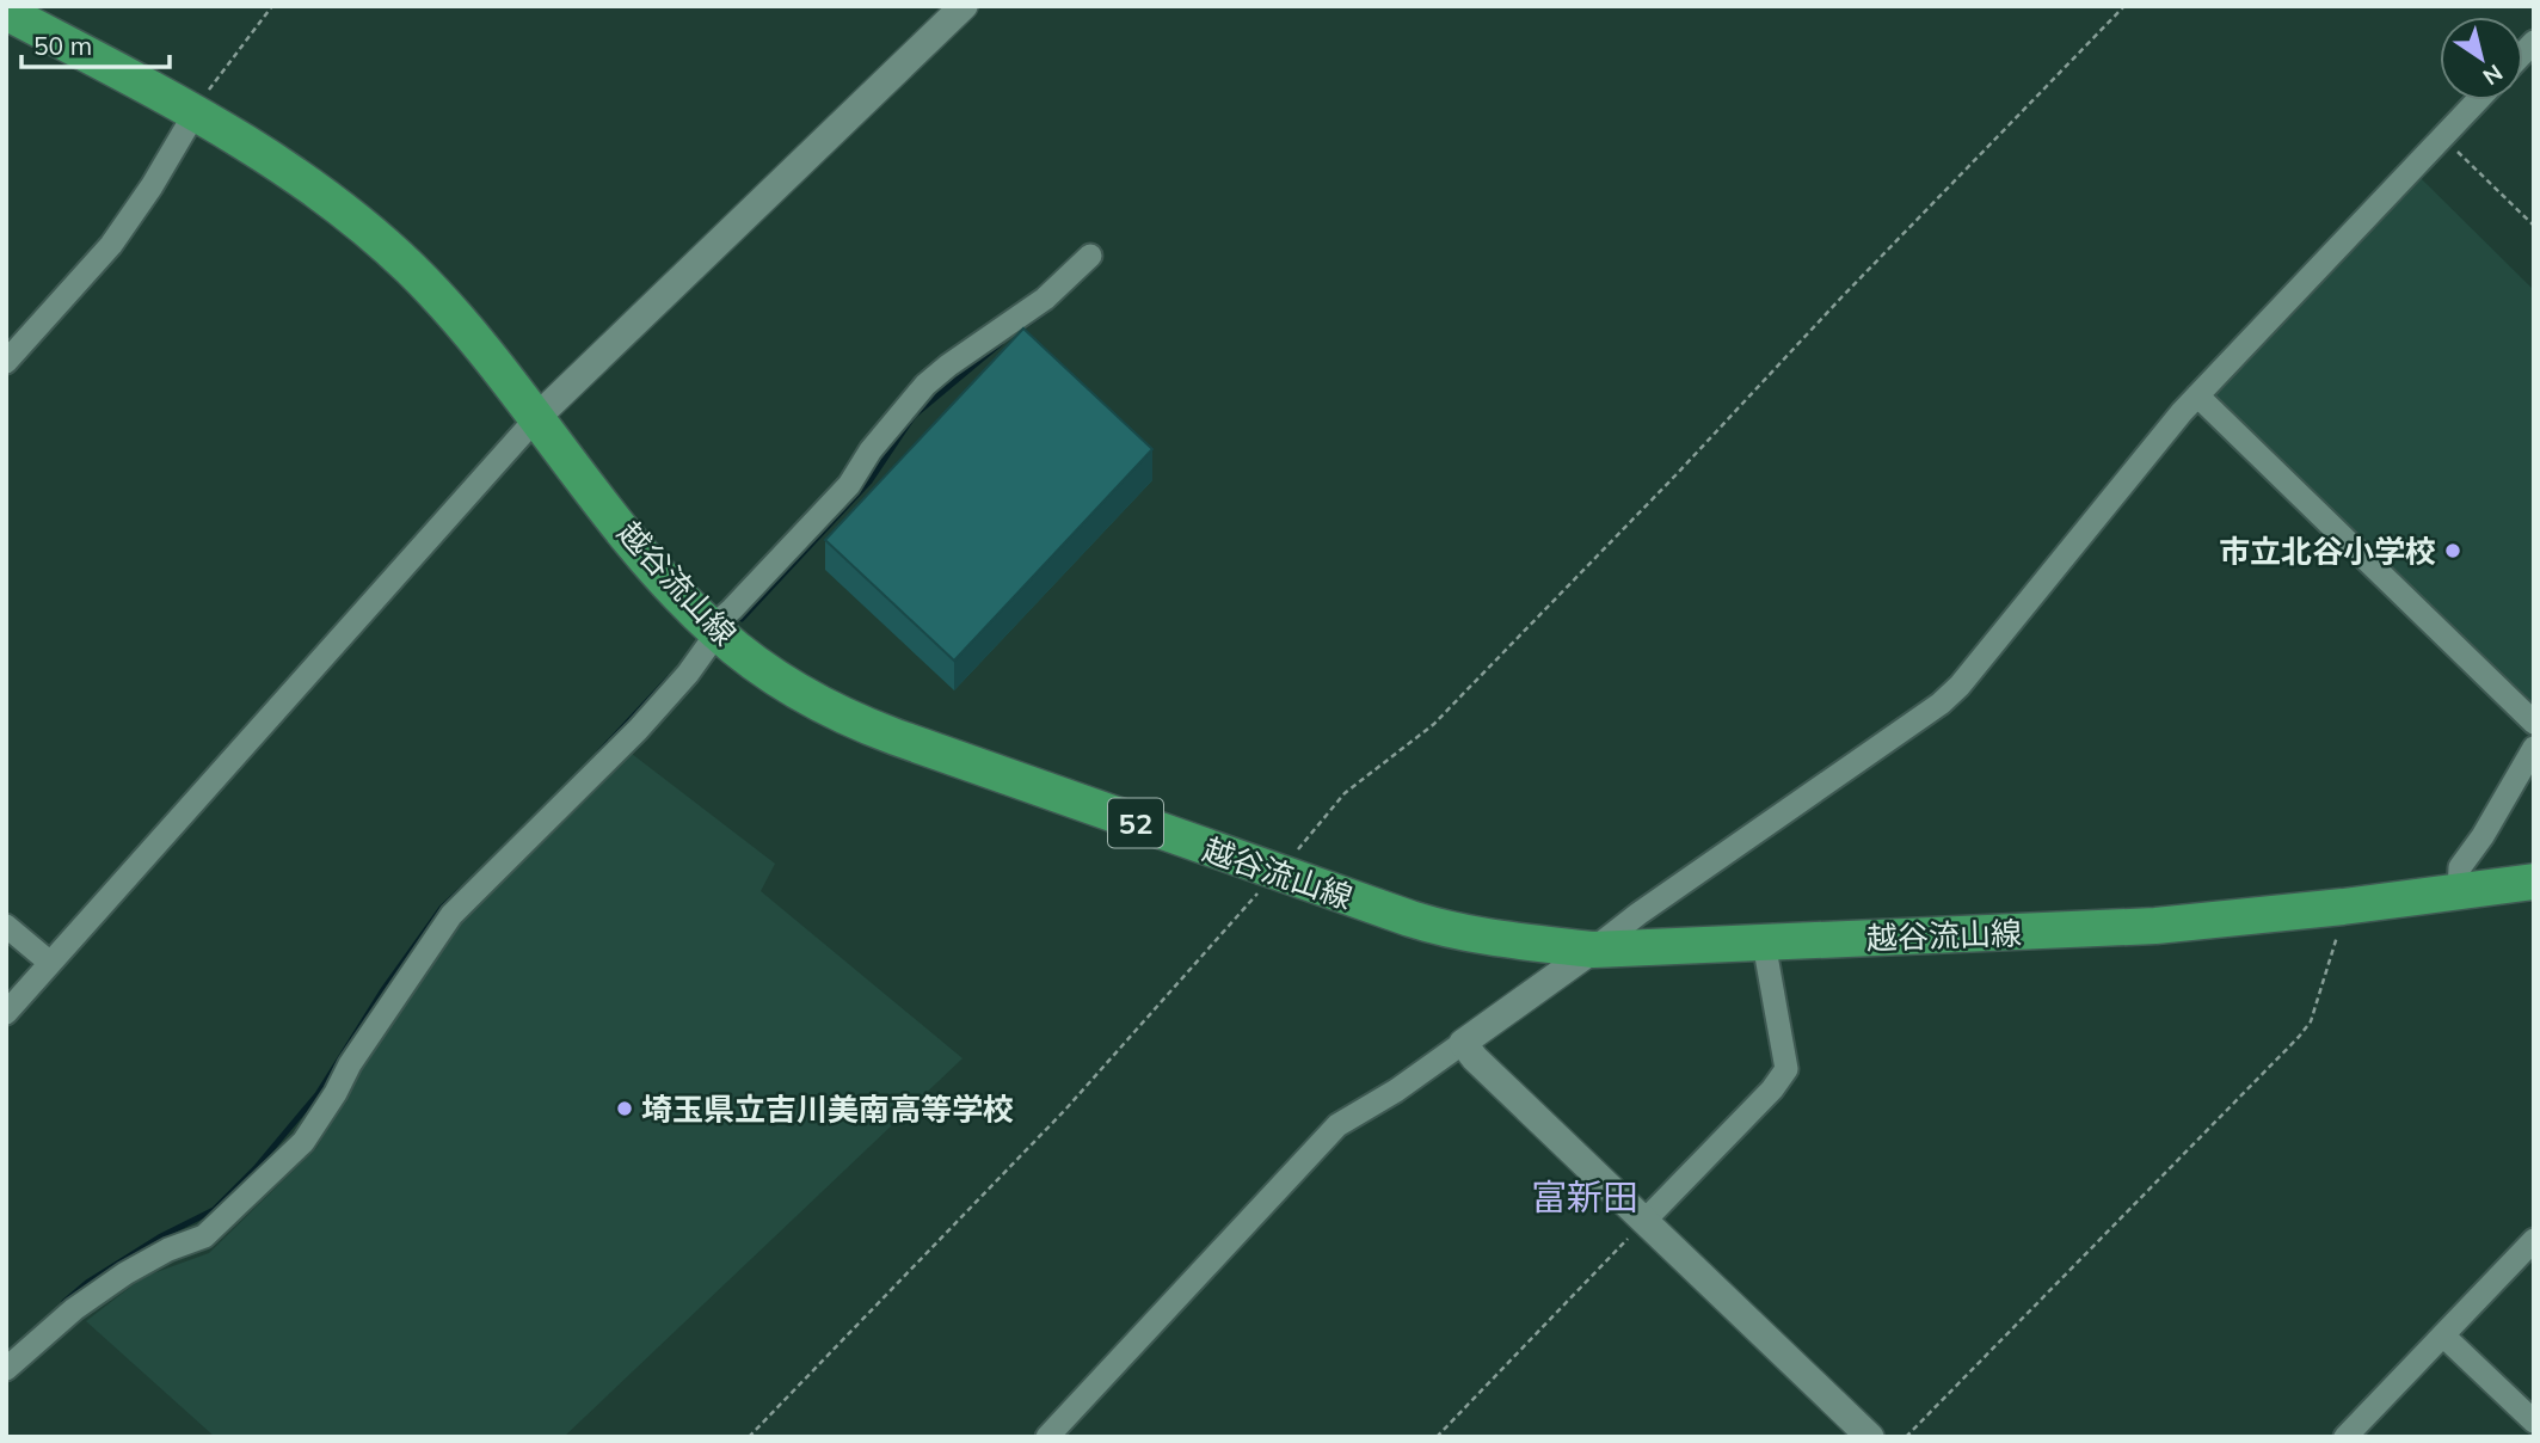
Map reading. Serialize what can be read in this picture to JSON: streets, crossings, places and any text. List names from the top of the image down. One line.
{"streets":{"main road":["越谷流山線","52"]},"districts":["富新田"],"places":["市立北谷小学校","埼玉県立吉川美南高等学校"],"scale_bar":"50 m","north":"bottom right"}
